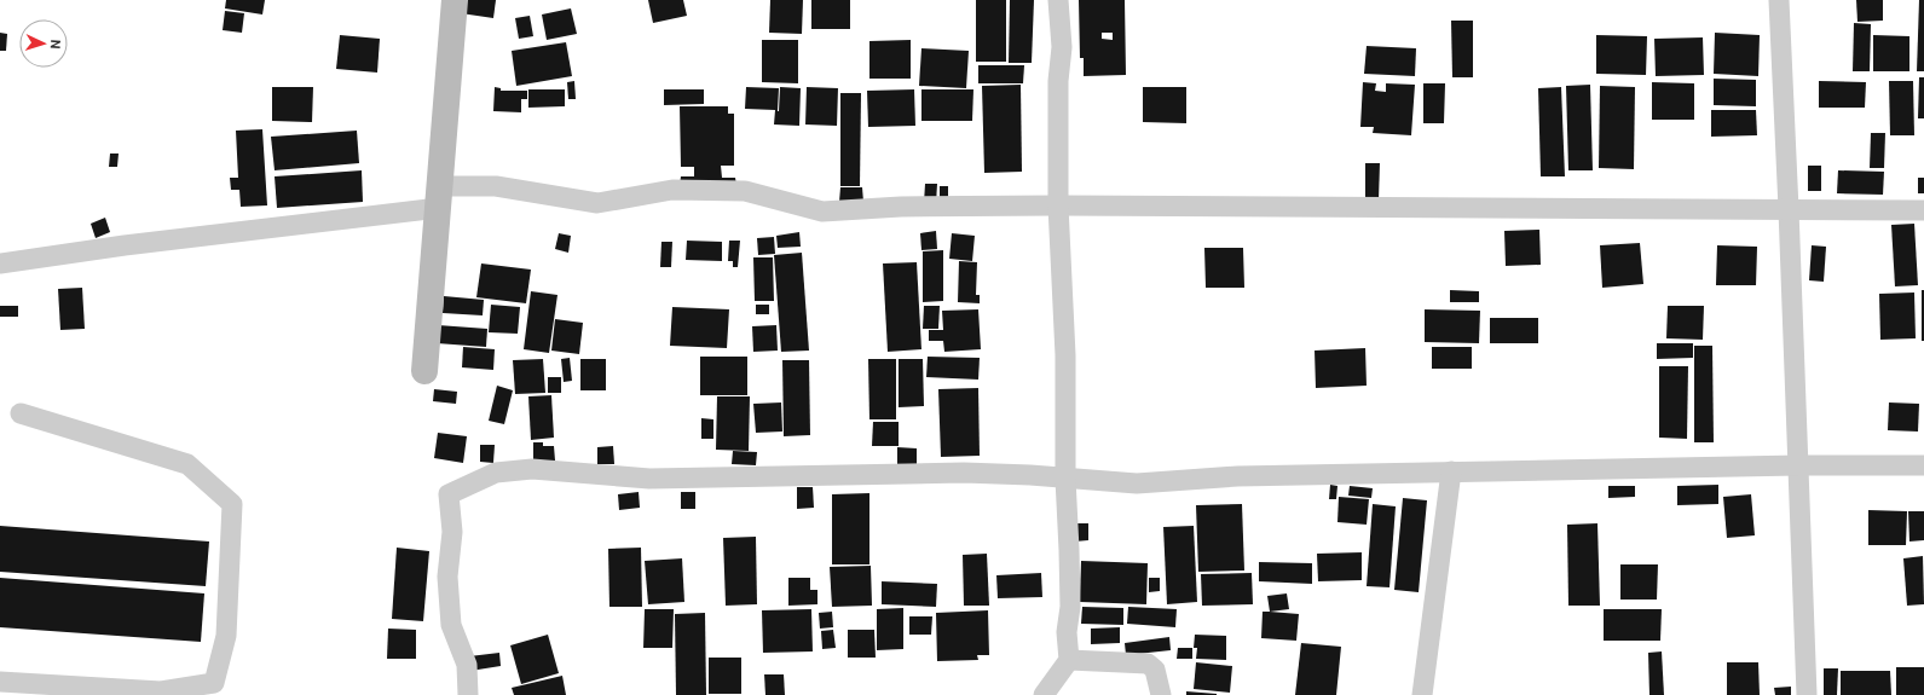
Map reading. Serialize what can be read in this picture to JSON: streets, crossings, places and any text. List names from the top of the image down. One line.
{"north":"right"}
